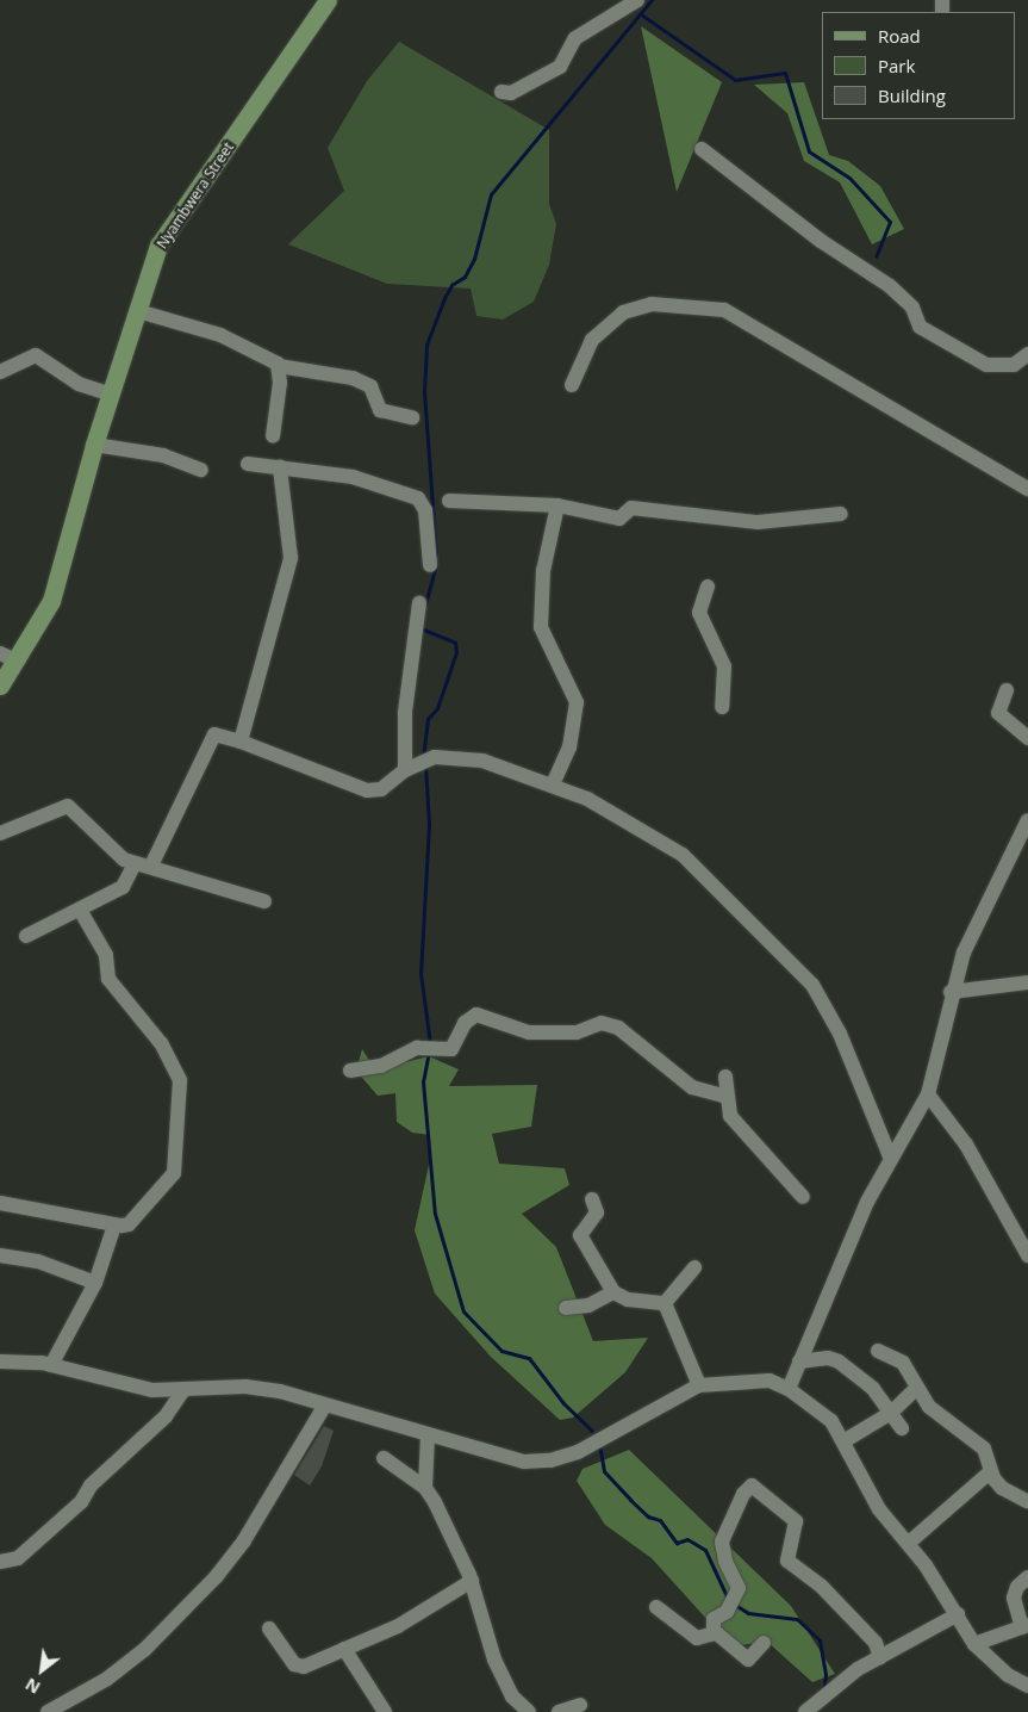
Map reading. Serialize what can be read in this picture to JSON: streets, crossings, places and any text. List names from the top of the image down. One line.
{"streets":{"street":["Nyambwera Street"]},"legend":["Road","Park","Building"],"north":"bottom left"}
